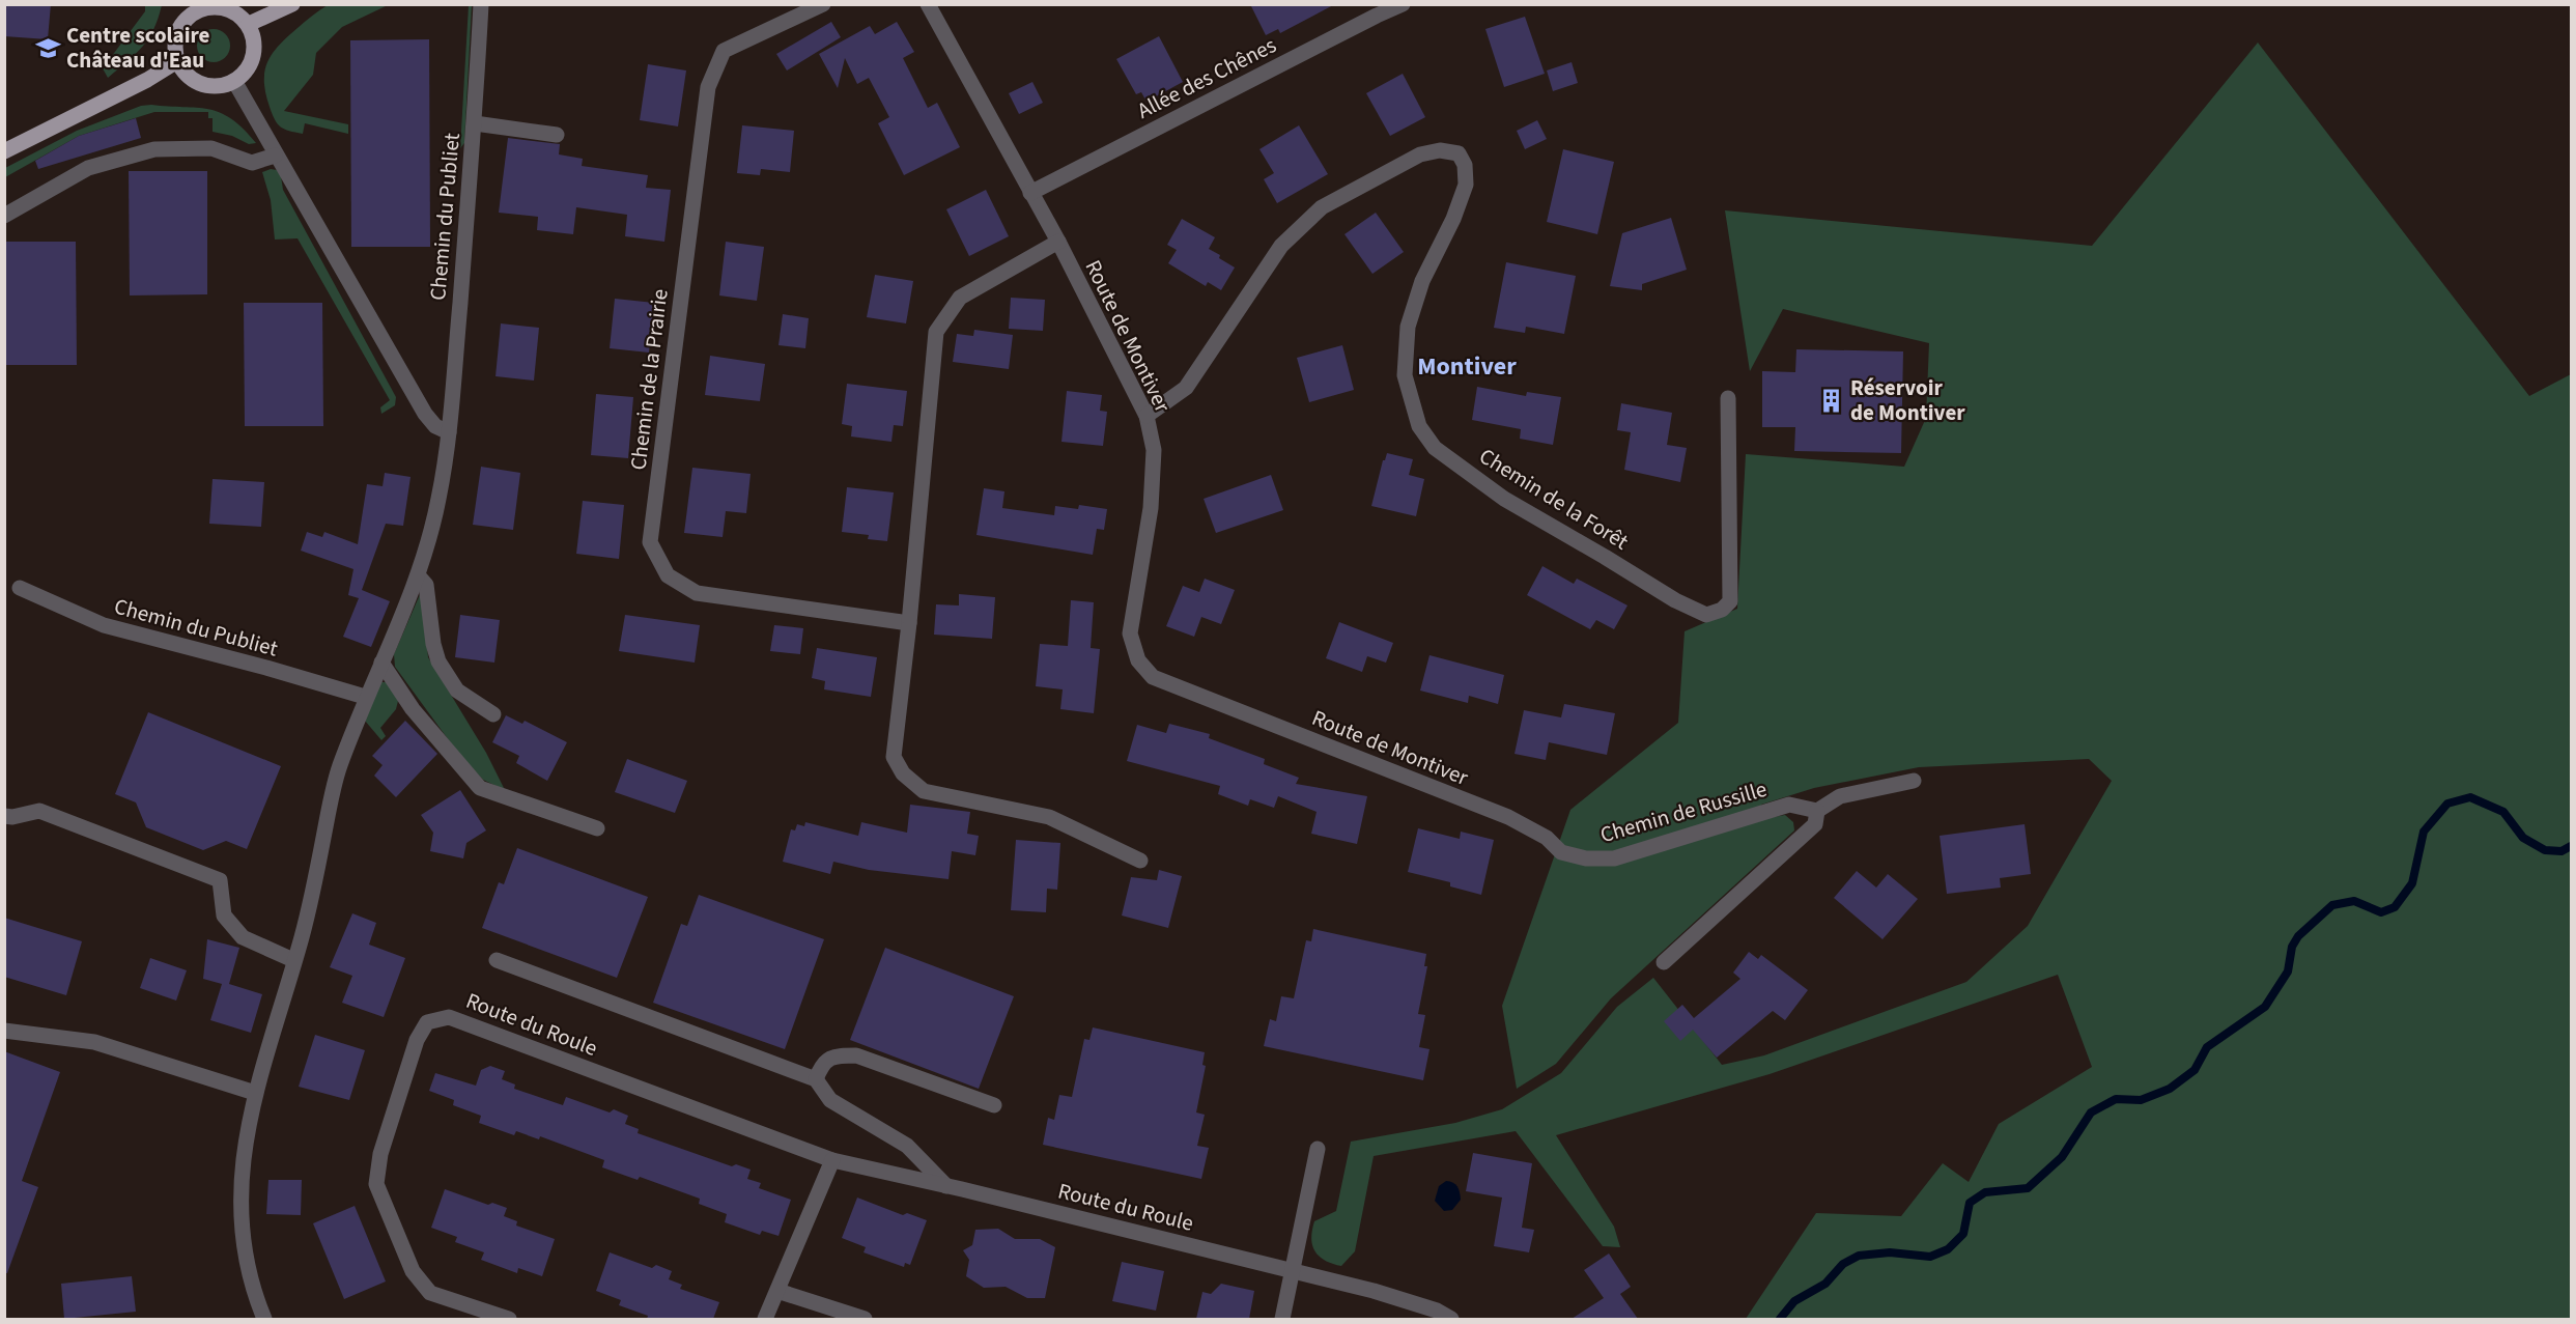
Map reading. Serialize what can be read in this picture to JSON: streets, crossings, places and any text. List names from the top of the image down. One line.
{"streets":{"street":["Allée des Chênes","Chemin du Publiet","Route de Montiver","Chemin de la Prairie","Chemin de la Forêt","Chemin de Russille","Route du Roule"]},"crossings":[["Allée des Chênes","Route de Montiver"],["Route de Montiver","Chemin de la Forêt"],["Route de Montiver","Chemin de Russille"]],"districts":["Montiver"],"places":{"school or university":["Centre scolaire Château d'Eau"],"building":["Réservoir de Montiver"]}}
